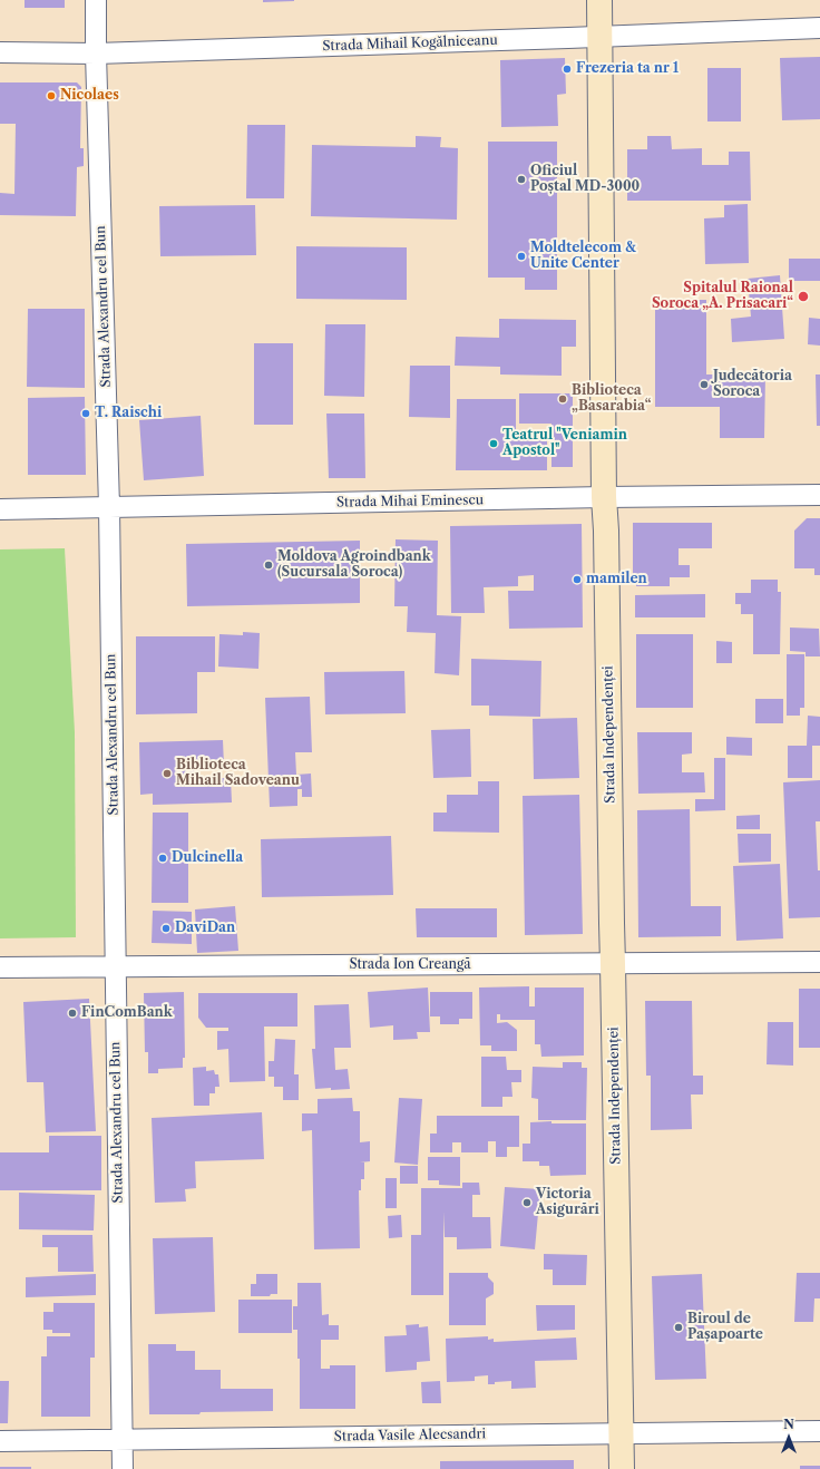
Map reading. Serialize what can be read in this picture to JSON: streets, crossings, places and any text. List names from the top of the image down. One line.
{"streets":{"main road":["Strada Independenței"],"street":["Strada Mihail Kogălniceanu","Strada Alexandru cel Bun","Strada Mihai Eminescu","Strada Ion Creangă","Strada Vasile Alecsandri"]},"crossings":[["Strada Mihail Kogălniceanu","Strada Alexandru cel Bun"],["Strada Mihail Kogălniceanu","Strada Independenței"],["Strada Alexandru cel Bun","Strada Mihai Eminescu"],["Strada Alexandru cel Bun","Strada Ion Creangă"],["Strada Alexandru cel Bun","Strada Vasile Alecsandri"],["Strada Mihai Eminescu","Strada Independenței"],["Strada Independenței","Strada Ion Creangă"],["Strada Independenței","Strada Vasile Alecsandri"]],"places":["Frezeria ta nr 1","Nicolaes","Oficiul Poștal MD-3000","Moldtelecom & Unite Center","Spitalul Raional Soroca „A. Prisacari“","Judecătoria Soroca","Biblioteca „Basarabia“","T. Raischi","Teatrul \"Veniamin Apostol\"","Moldova Agroindbank (Sucursala Soroca)","mamilen","Biblioteca Mihail Sadoveanu","Dulcinella","DaviDan","FinComBank","Victoria Asigurări","Biroul de Pașapoarte"],"north":"top"}
